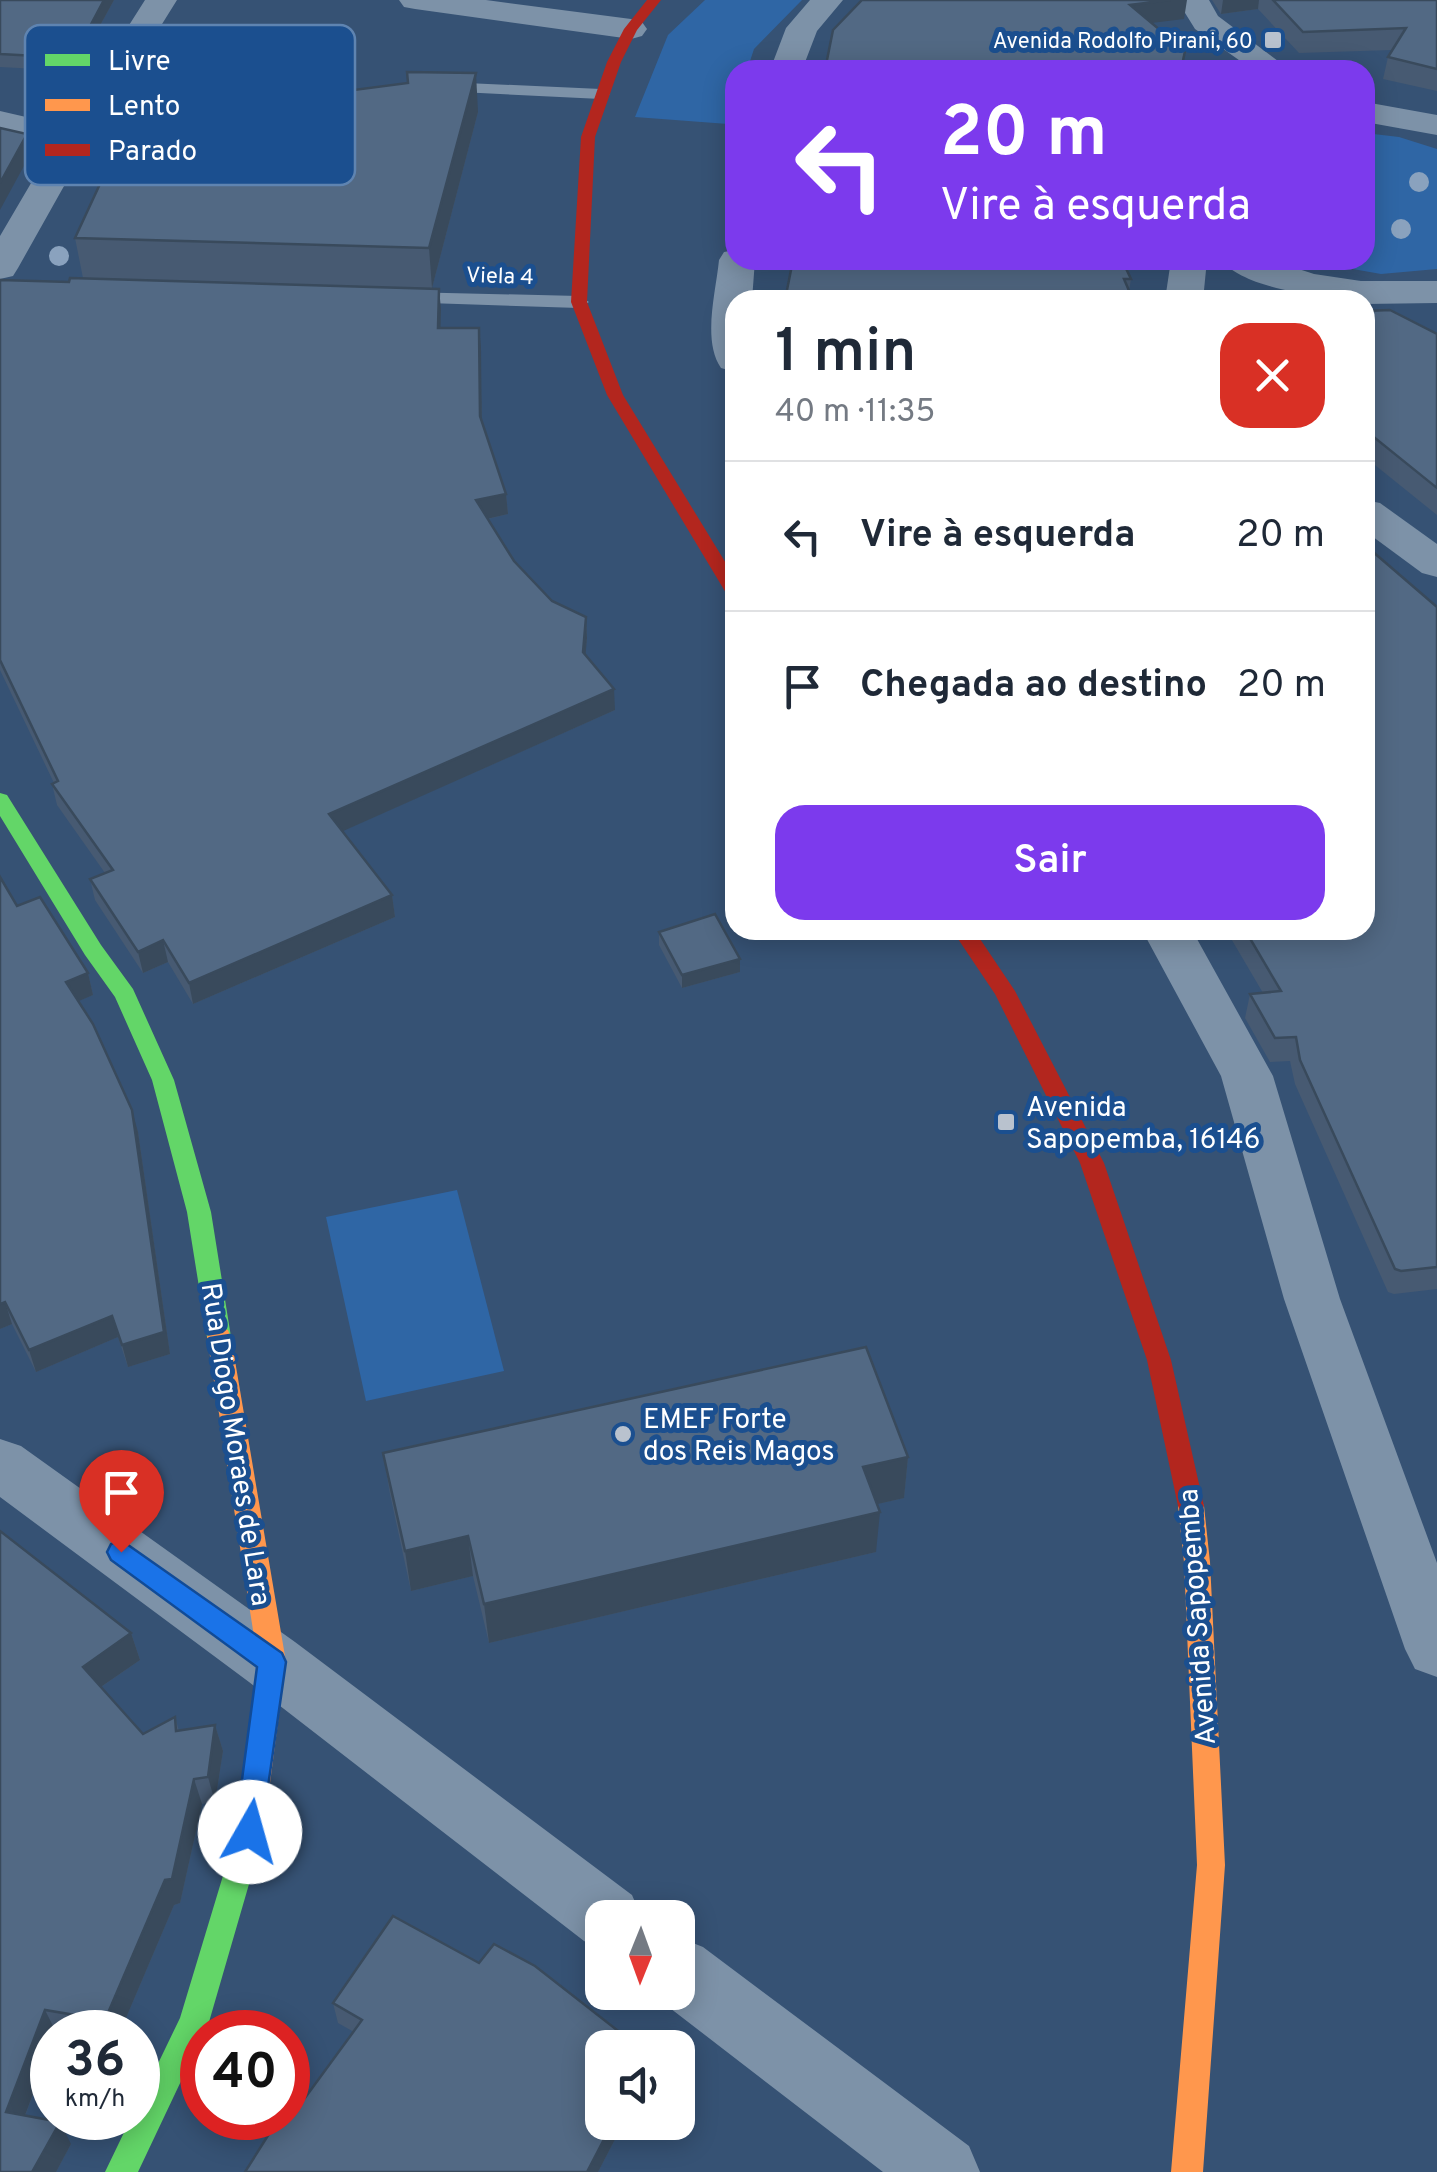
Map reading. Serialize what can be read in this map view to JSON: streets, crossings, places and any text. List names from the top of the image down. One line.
{"streets":{"main road":["Rua Diogo Moraes de Lara","Avenida Sapopemba"],"lane":["Viela 4"]},"places":{"transit":["Avenida Rodolfo Pirani, 60","Avenida Sapopemba, 16146"],"other":["EMEF Forte dos Reis Magos"]},"legend":["Livre","Lento","Parado"],"north":"bottom","page":{"turn":["20 m","Vire à esquerda"],"heading":["1 min","40 m · 11:35"],"list":[{"name":"Vire à esquerda","value":"20 m"},{"name":"Chegada ao destino","value":"20 m"}],"buttons":"Sair","speed":"36 km/h","limit":"40"}}
